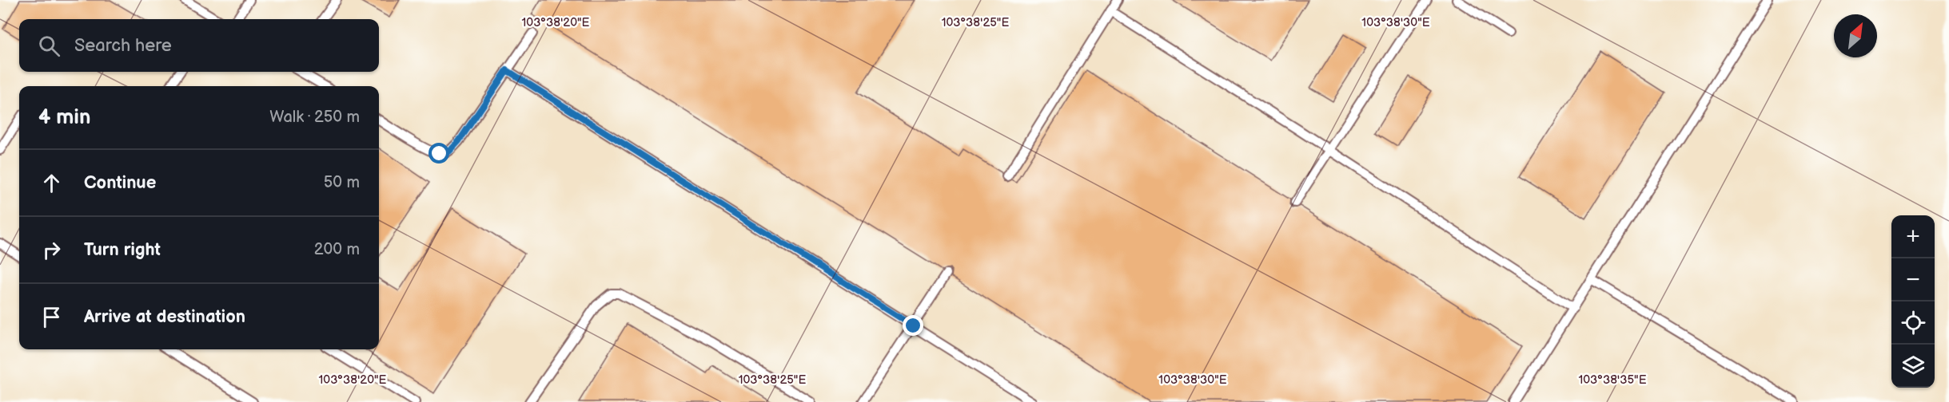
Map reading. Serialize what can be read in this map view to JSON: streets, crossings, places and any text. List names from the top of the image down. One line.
{"north":"top right","page":{"search":"Search here","heading":["4 min","Walk · 250 m"],"list":[["Continue","50 m"],["Turn right","200 m"],"Arrive at destination"],"map_buttons":["+","−"]},"coordinates":["103°38'20\"E","103°38'25\"E","103°38'30\"E","103°38'35\"E"]}
